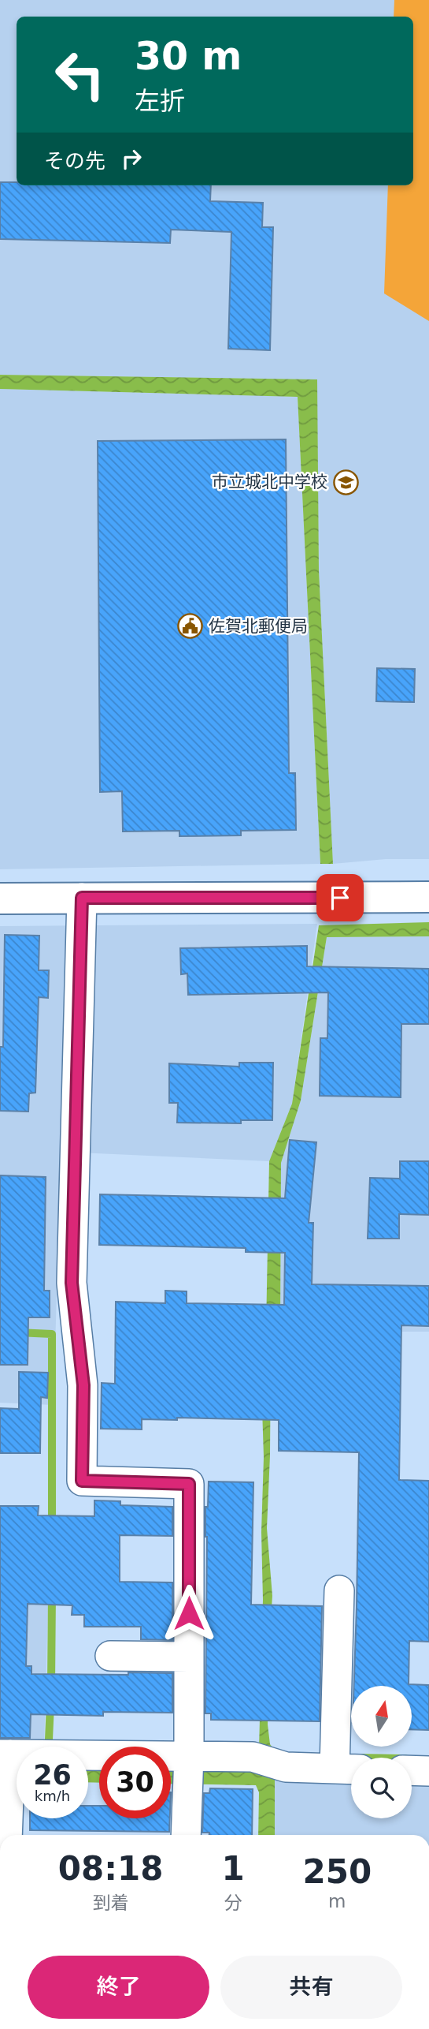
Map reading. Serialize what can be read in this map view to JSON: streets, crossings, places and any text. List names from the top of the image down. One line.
{"places":{"school or university":["市立城北中学校"],"public building":["佐賀北郵便局"]},"north":"top","page":{"turn":["30 m","左折"],"then":"その先","speed":"26 km/h","limit":"30","eta":["08:18","到着","1","分","250","m"],"buttons":["終了","共有"]}}
